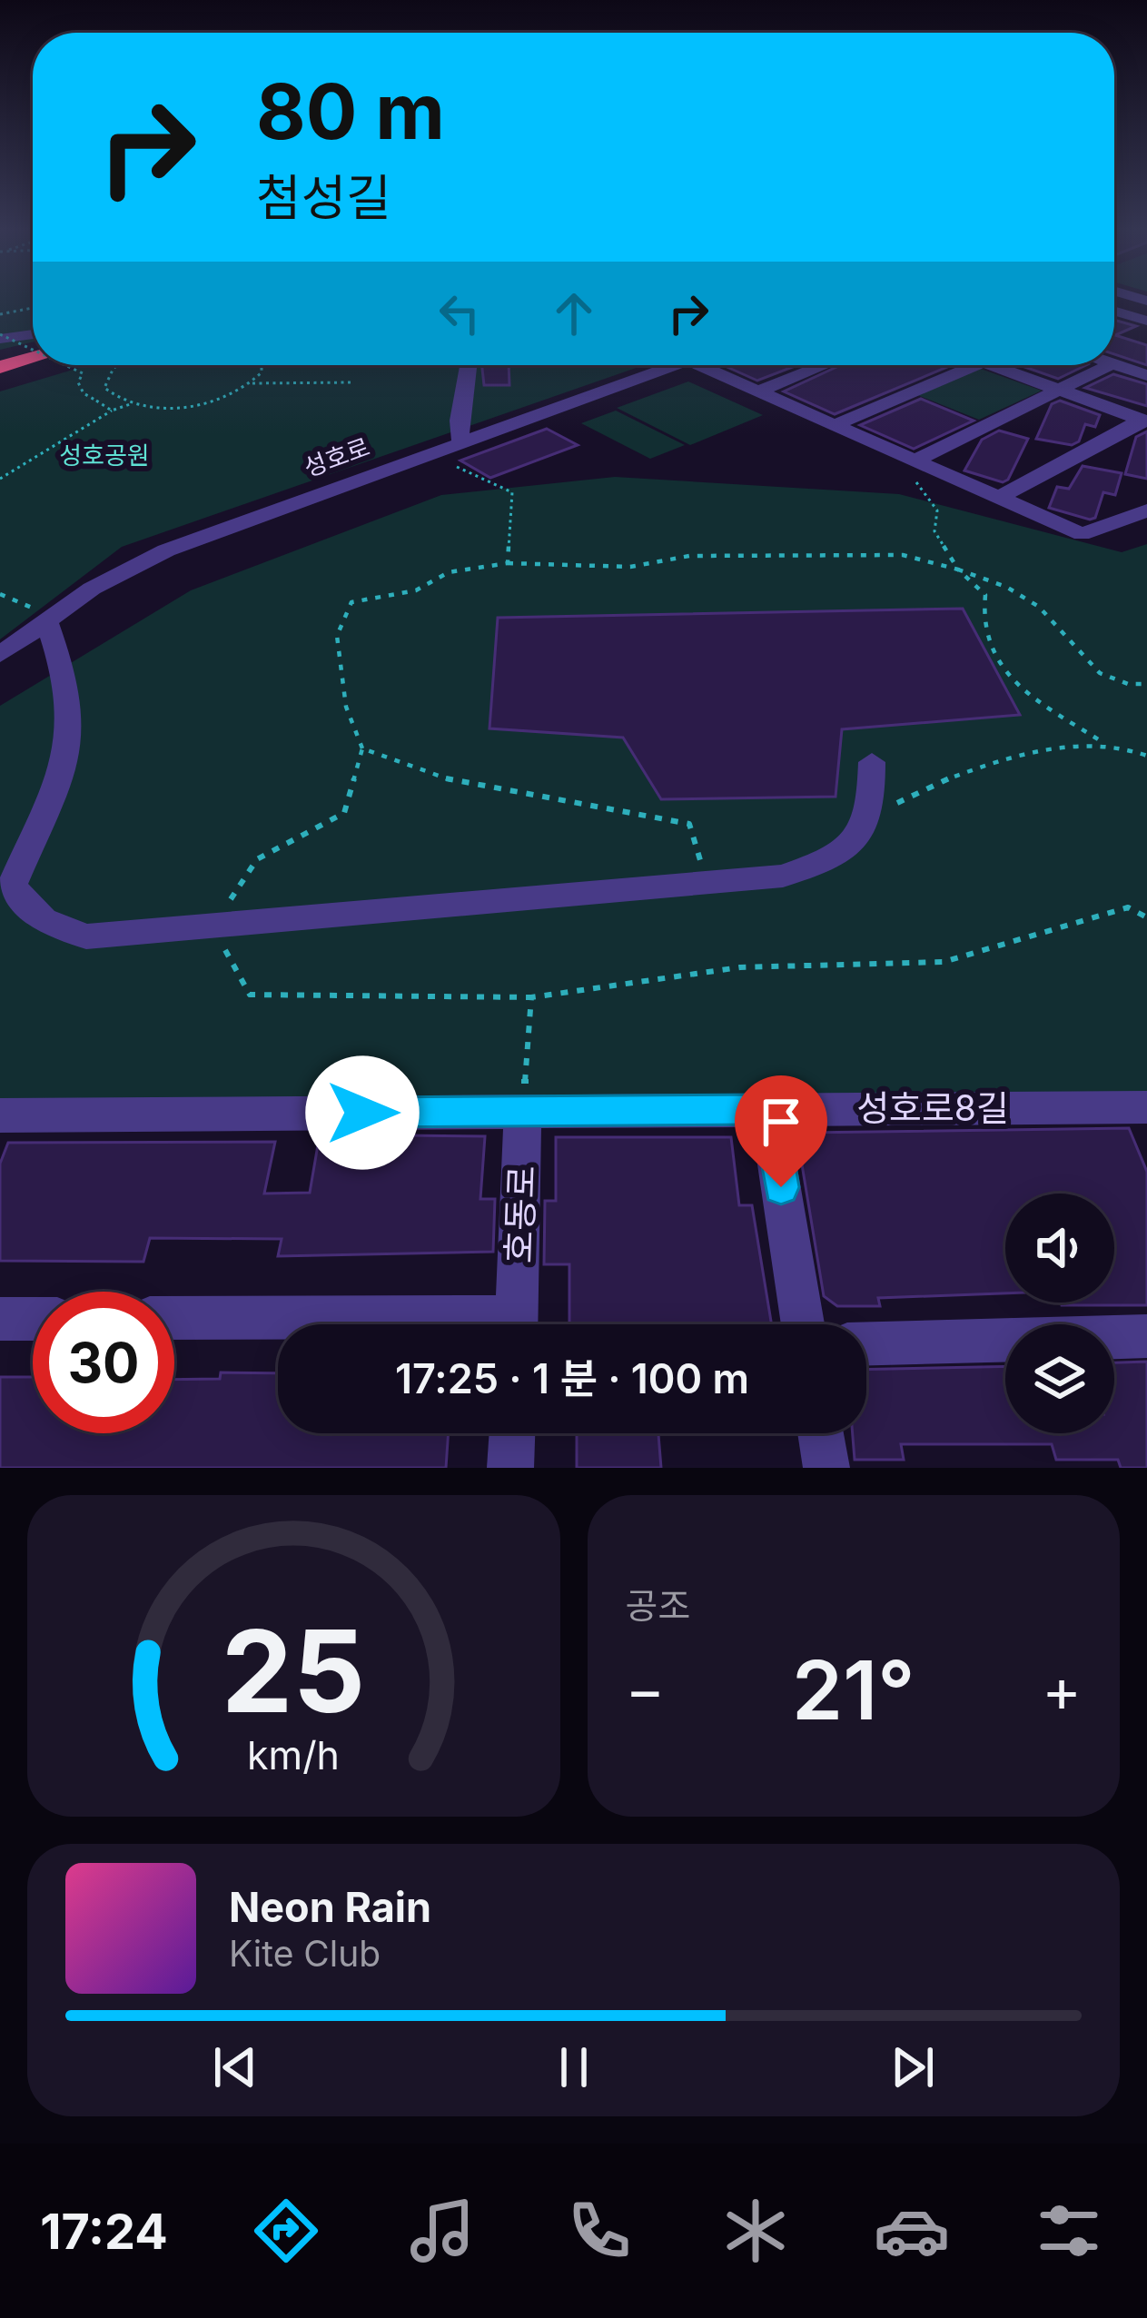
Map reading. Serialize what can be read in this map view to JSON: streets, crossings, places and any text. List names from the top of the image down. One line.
{"streets":{"street":["성호로","성호로8길","호동로"]},"crossings":[["성호로8길","호동로"]],"parks":["성호공원"],"page":{"turn":["80 m","첨성길"],"limit":"30","trip":"17:25 · 1 분 · 100 m","tile":"공조","heat":["−","21°","+"],"song":["Neon Rain","Kite Club"],"tabs":"17:24","gauge":["25","km/h"]}}
